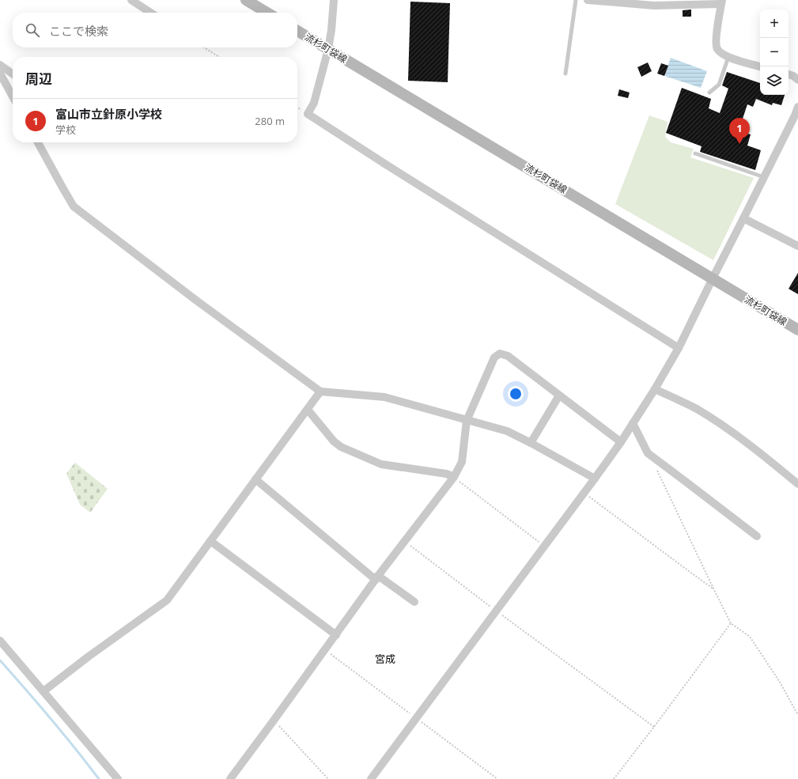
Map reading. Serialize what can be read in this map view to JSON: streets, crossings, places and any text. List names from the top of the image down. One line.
{"streets":{"main road":["流杉町袋線"]},"districts":["宮成"],"page":{"map_buttons":["+","−"],"search":"ここで検索","heading":"周辺","list":[{"mark":"1","name":"富山市立針原小学校","note":"学校","value":"280 m"}],"pins":"1"}}
